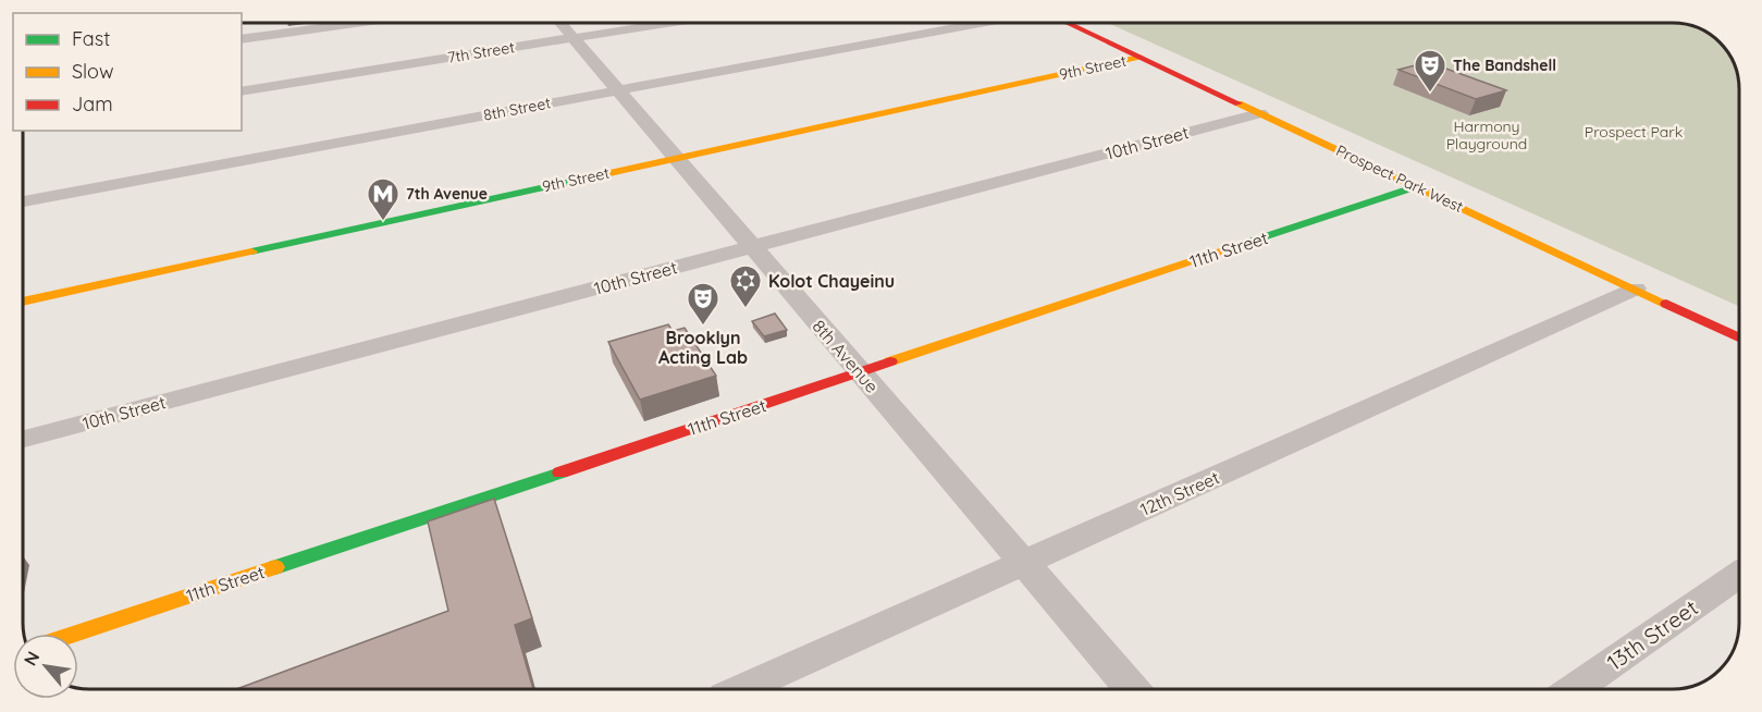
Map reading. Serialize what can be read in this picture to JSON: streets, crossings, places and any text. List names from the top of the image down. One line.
{"streets":{"street":["7th Street","9th Street","8th Street","10th Street","Prospect Park West","11th Street","8th Avenue","12th Street","13th Street"]},"crossings":[["7th Street","8th Avenue"],["9th Street","Prospect Park West"],["9th Street","8th Avenue"],["8th Street","8th Avenue"],["10th Street","Prospect Park West"],["10th Street","8th Avenue"],["Prospect Park West","11th Street"],["Prospect Park West","12th Street"],["11th Street","8th Avenue"],["8th Avenue","12th Street"]],"parks":["Harmony Playground","Prospect Park"],"places":{"theatre":["The Bandshell","Brooklyn Acting Lab"],"metro station":["7th Avenue"],"synagogue":["Kolot Chayeinu"]},"legend":["Fast","Slow","Jam"],"north":"top left"}
